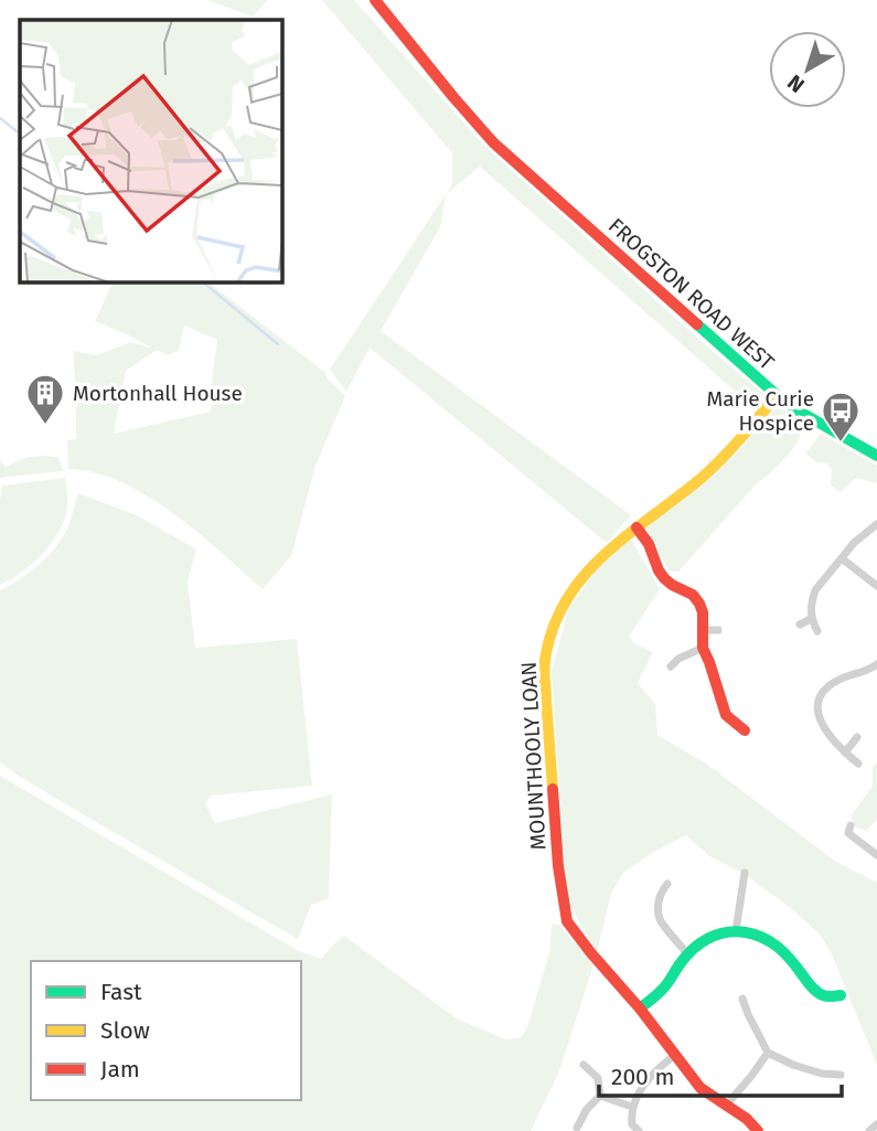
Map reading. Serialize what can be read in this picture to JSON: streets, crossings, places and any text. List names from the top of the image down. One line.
{"streets":{"street":["FROGSTON ROAD WEST","MOUNTHOOLY LOAN"]},"crossings":[["FROGSTON ROAD WEST","MOUNTHOOLY LOAN"]],"places":{"building":["Mortonhall House"],"bus stop":["Marie Curie Hospice"]},"legend":["Fast","Slow","Jam"],"scale_bar":"200 m","north":"bottom left"}
